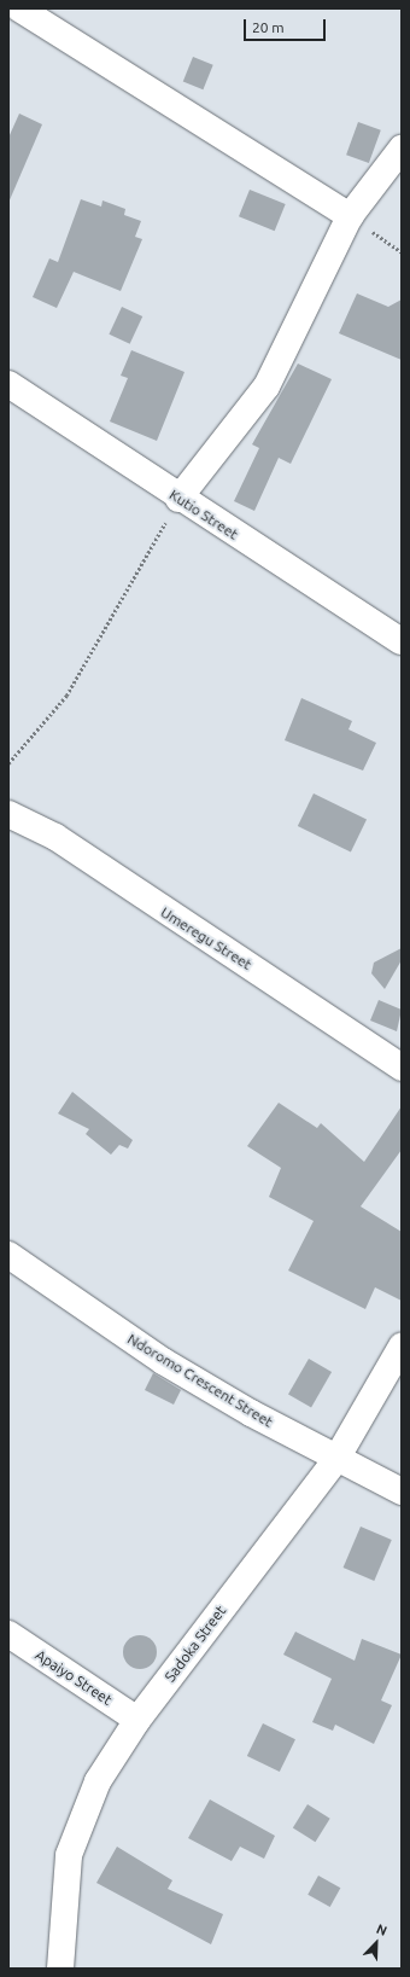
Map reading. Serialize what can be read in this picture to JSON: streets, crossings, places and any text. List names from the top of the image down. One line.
{"streets":{"street":["Kutio Street","Umeregu Street","Ndoromo Crescent Street","Sadoka Street","Apaiyo Street"]},"crossings":[["Ndoromo Crescent Street","Sadoka Street"],["Sadoka Street","Apaiyo Street"]],"scale_bar":"20 m","north":"top right"}
